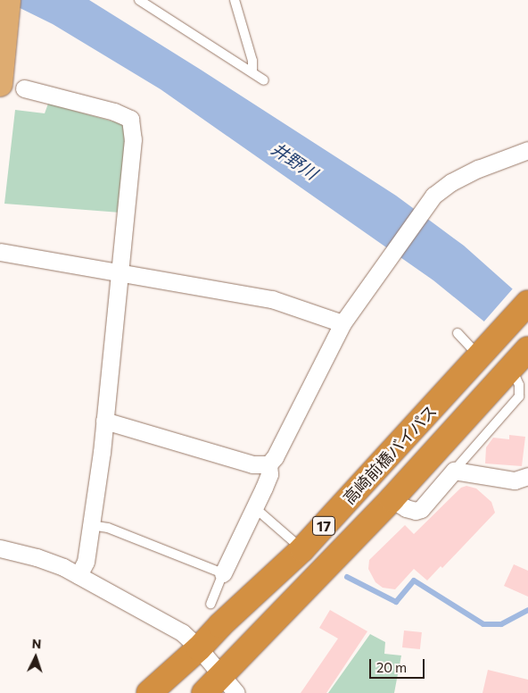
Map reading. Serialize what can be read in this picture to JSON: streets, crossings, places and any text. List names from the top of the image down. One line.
{"streets":{"highway":["高崎前橋バイパス","17"]},"water":["井野川"],"scale_bar":"20 m","north":"top"}
